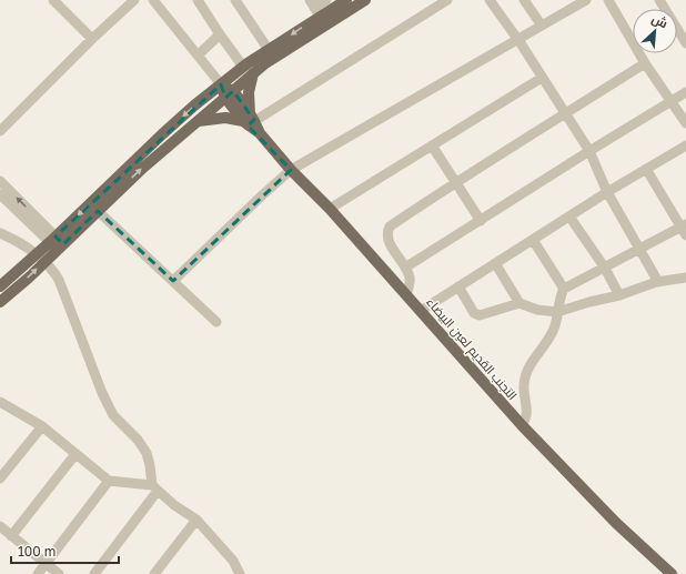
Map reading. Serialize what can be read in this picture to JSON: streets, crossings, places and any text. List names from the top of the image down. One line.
{"streets":{"main road":["التجنب القديم لعين البيضاء"]},"scale_bar":"100 m","north":"top right"}
